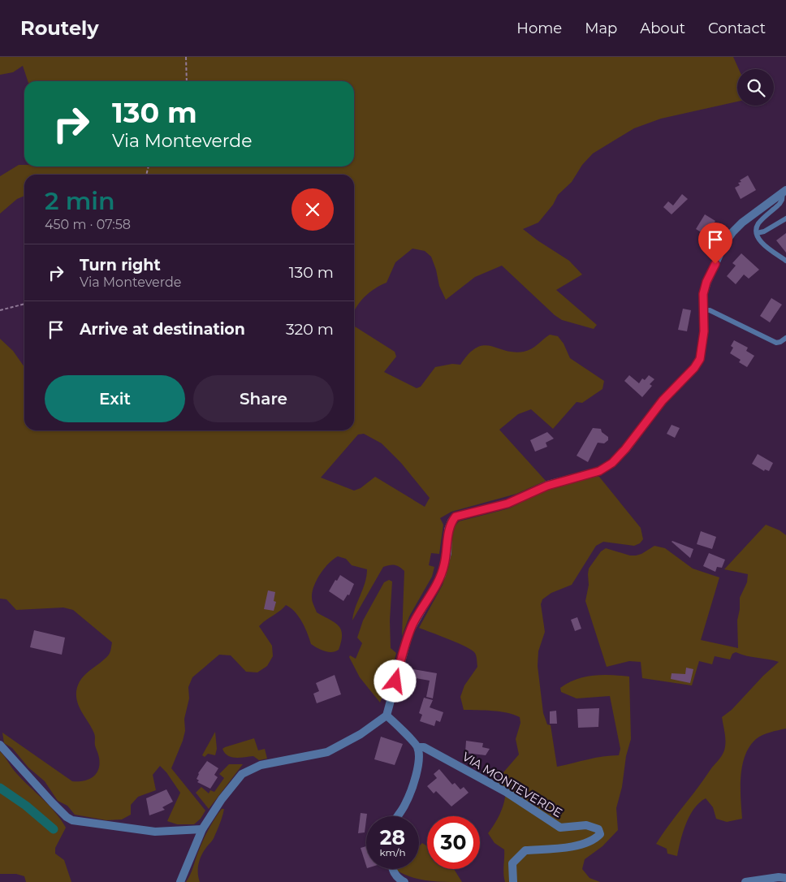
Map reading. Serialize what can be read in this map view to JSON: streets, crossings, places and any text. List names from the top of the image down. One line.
{"streets":{"street":["VIA MONTEVERDE"]},"page":{"header":"Routely","nav":["Home","Map","About","Contact"],"turn":["130 m","Via Monteverde"],"heading":["2 min","450 m · 07:58"],"list":[{"name":"Turn right","note":"Via Monteverde","value":"130 m"},{"name":"Arrive at destination","value":"320 m"}],"buttons":["Exit","Share"],"speed":"28 km/h","limit":"30"}}
